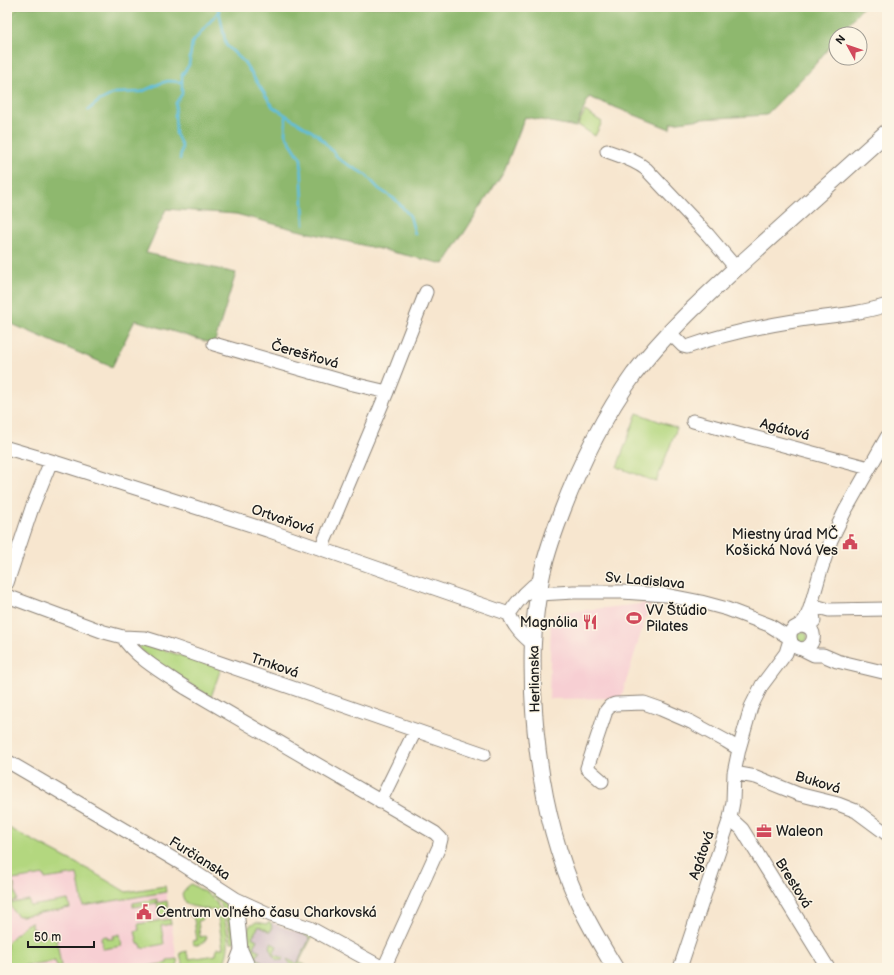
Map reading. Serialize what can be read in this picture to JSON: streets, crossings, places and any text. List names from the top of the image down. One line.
{"streets":{"main road":["Herlianska"],"street":["Čerešňová","Agátová","Ortvaňová","Sv. Ladislava","Trnková","Buková","Furčianska","Brestová"]},"crossings":[["Agátová","Sv. Ladislava"],["Agátová","Buková"],["Agátová","Brestová"],["Sv. Ladislava","Herlianska"]],"places":{"public building":["Miestny úrad MČ Košická Nová Ves","Centrum voľného času Charkovská"],"sports":["VV Štúdio Pilates"],"restaurant":["Magnólia"],"office":["Waleon"]},"scale_bar":"50 m","north":"top left"}
